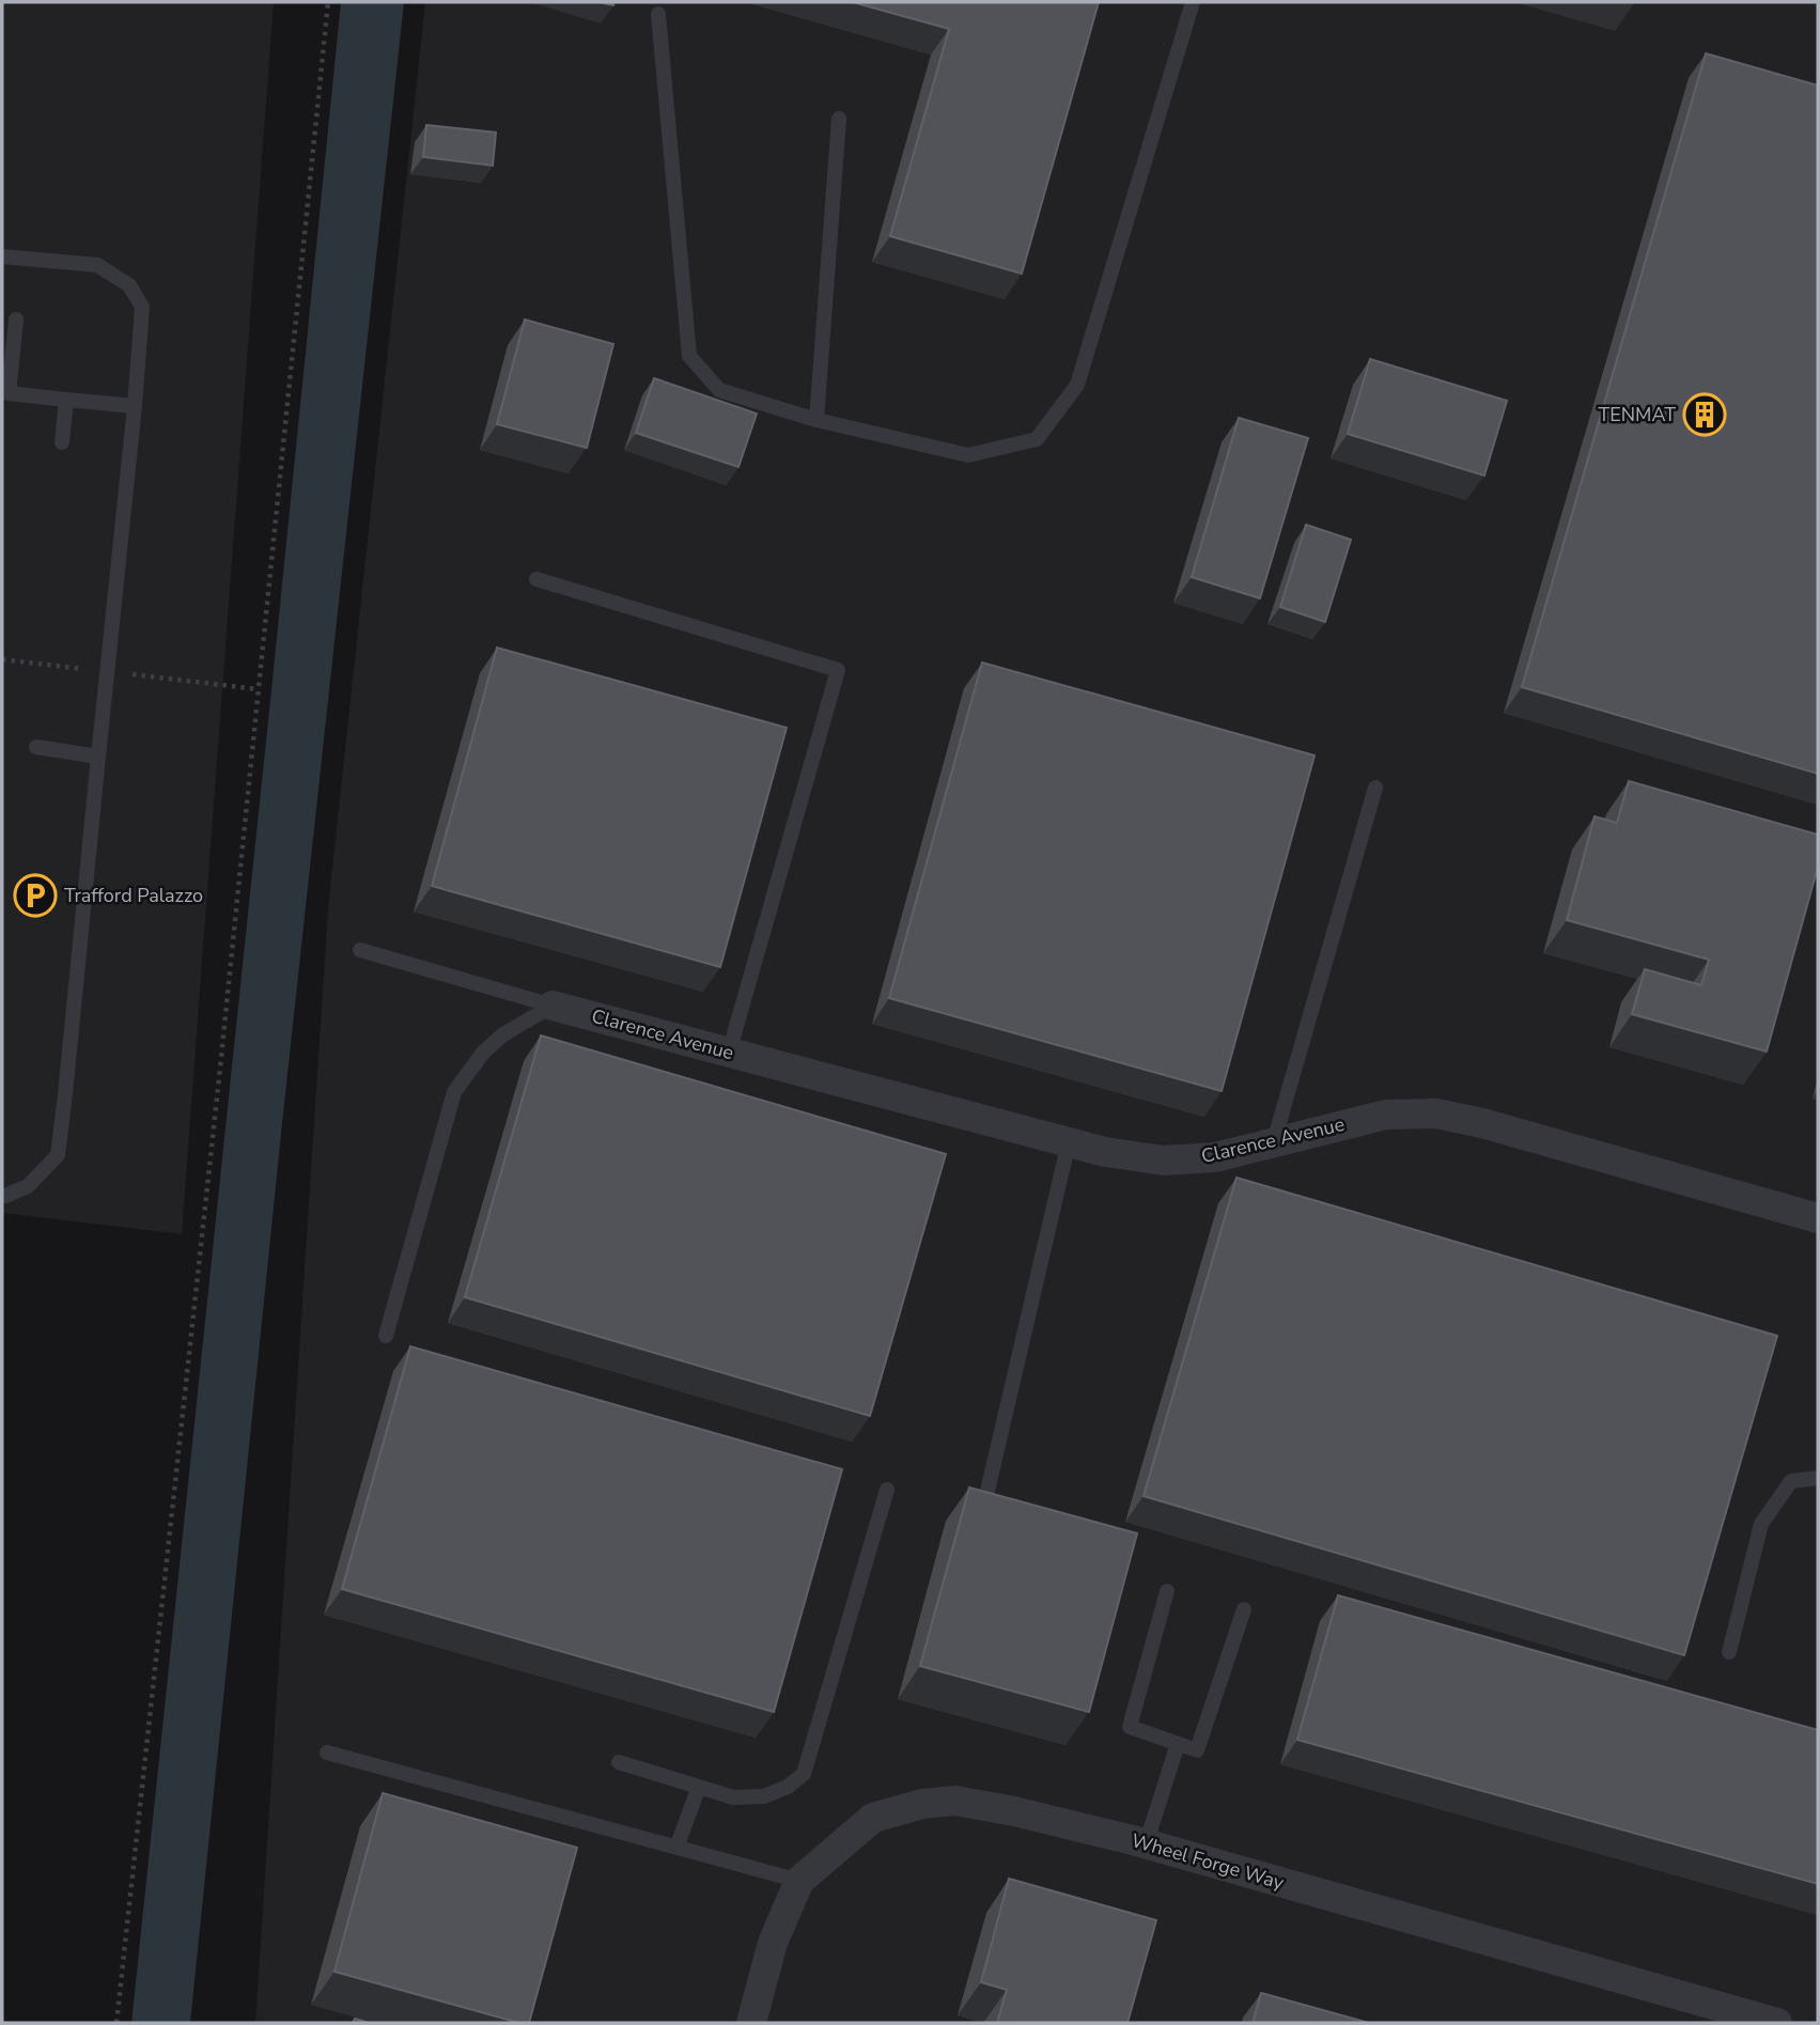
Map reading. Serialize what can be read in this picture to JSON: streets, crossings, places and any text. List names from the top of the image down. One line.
{"streets":{"street":["Clarence Avenue","Wheel Forge Way"]},"places":{"building":["TENMAT"],"parking":["Trafford Palazzo"]}}
